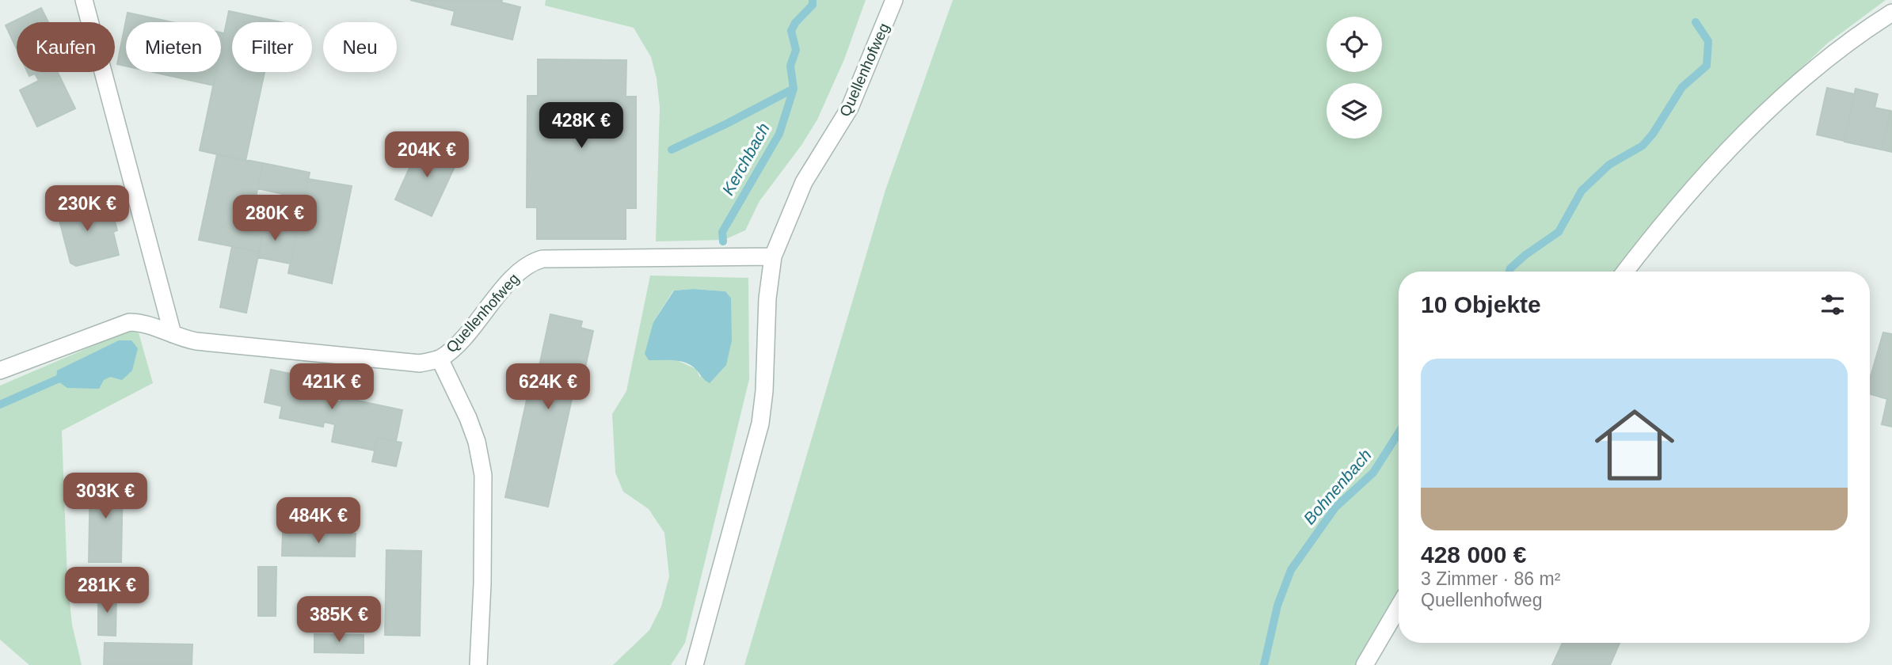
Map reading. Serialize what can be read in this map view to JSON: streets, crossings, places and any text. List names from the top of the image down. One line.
{"streets":{"street":["Quellenhofweg"]},"water":["Kerchbach","Bohnenbach"],"page":{"chip":["Kaufen","Mieten","Filter","Neu"],"price":["428K €","204K €","230K €","280K €","421K €","624K €","303K €","484K €","281K €","385K €"],"heading":"10 Objekte","list":[{"name":"428 000 €","note":"3 Zimmer · 86 m² · Quellenhofweg"}]}}
